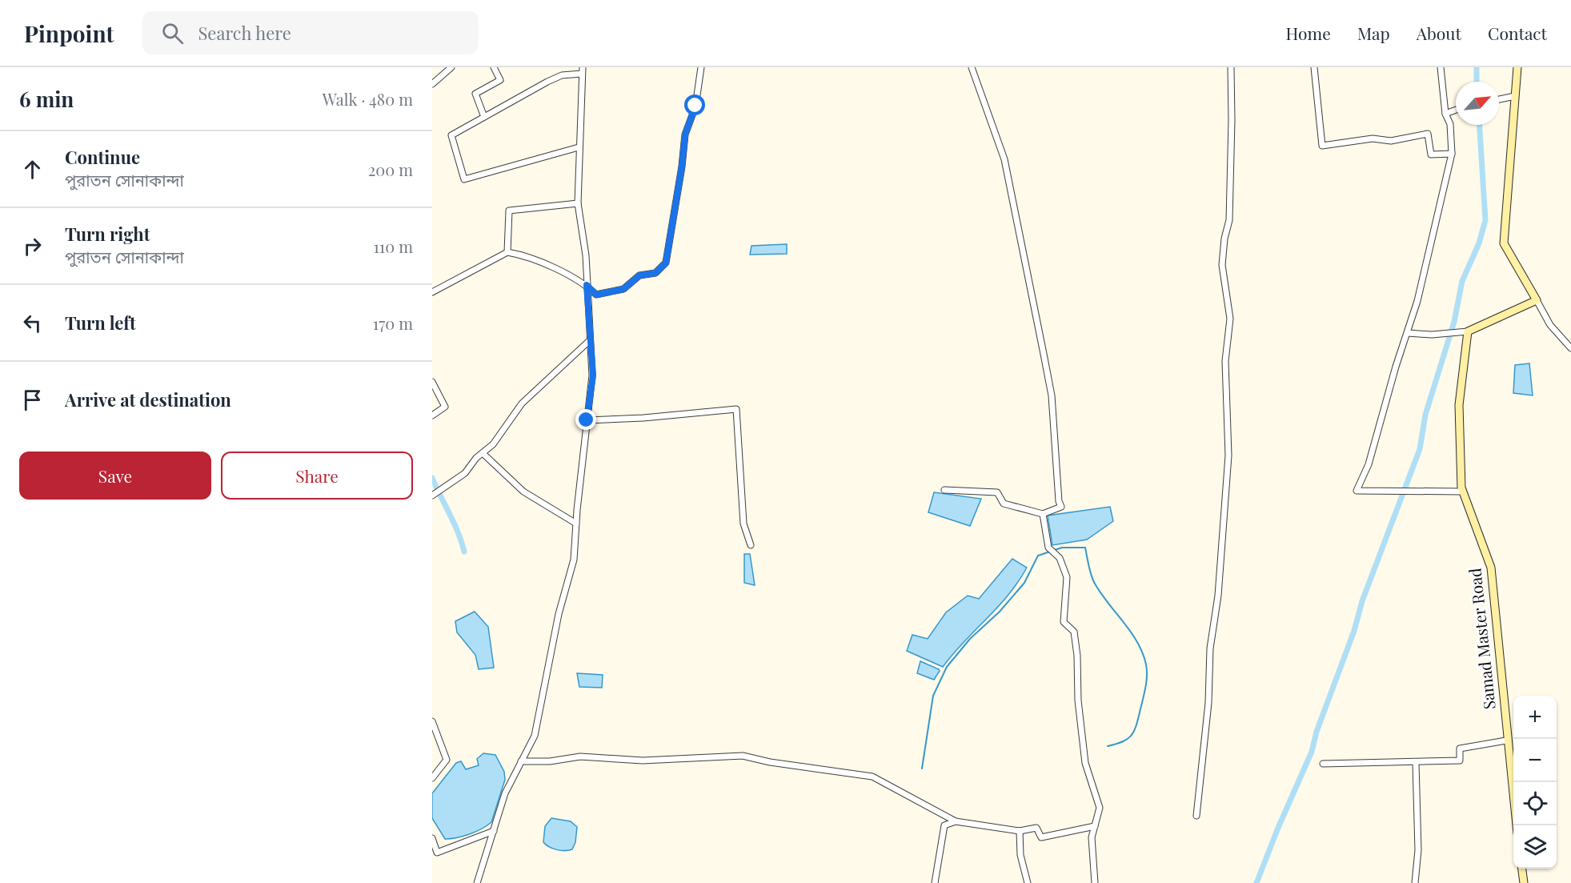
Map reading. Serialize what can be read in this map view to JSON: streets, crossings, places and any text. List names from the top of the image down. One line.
{"streets":{"street":["Samad Master Road"]},"north":"top right","page":{"header":"Pinpoint","search":"Search here","nav":["Home","Map","About","Contact"],"heading":["6 min","Walk · 480 m"],"list":[["Continue","পুরাতন সোনাকান্দা","200 m"],["Turn right","পুরাতন সোনাকান্দা","110 m"],["Turn left","170 m"],"Arrive at destination"],"buttons":["Save","Share"],"map_buttons":["+","−"]}}
